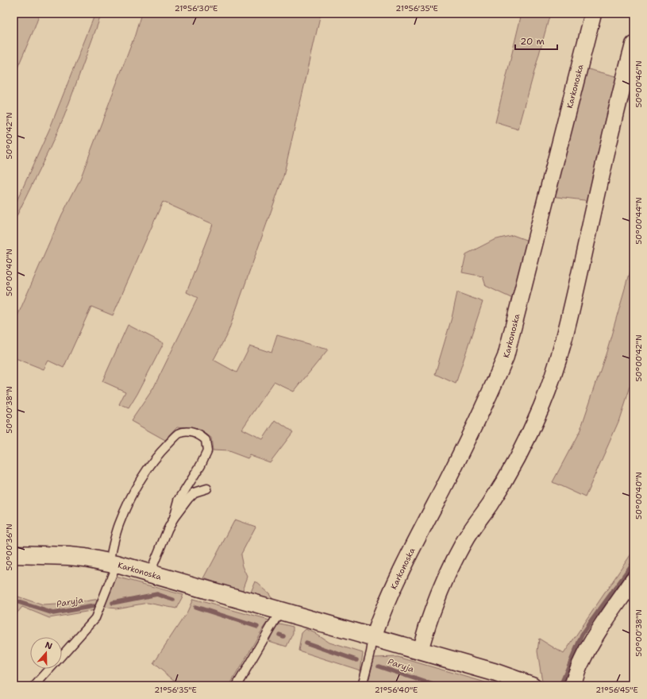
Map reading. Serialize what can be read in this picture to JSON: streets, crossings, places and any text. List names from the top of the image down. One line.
{"streets":{"street":["Karkonoska"]},"water":["Paryja"],"scale_bar":"20 m","north":"top","coordinates":["21°56'30\"E","21°56'35\"E","50°00'46\"N","50°00'42\"N","50°00'44\"N","50°00'40\"N","50°00'38\"N","50°00'36\"N","21°56'40\"E","21°56'45\"E"]}
